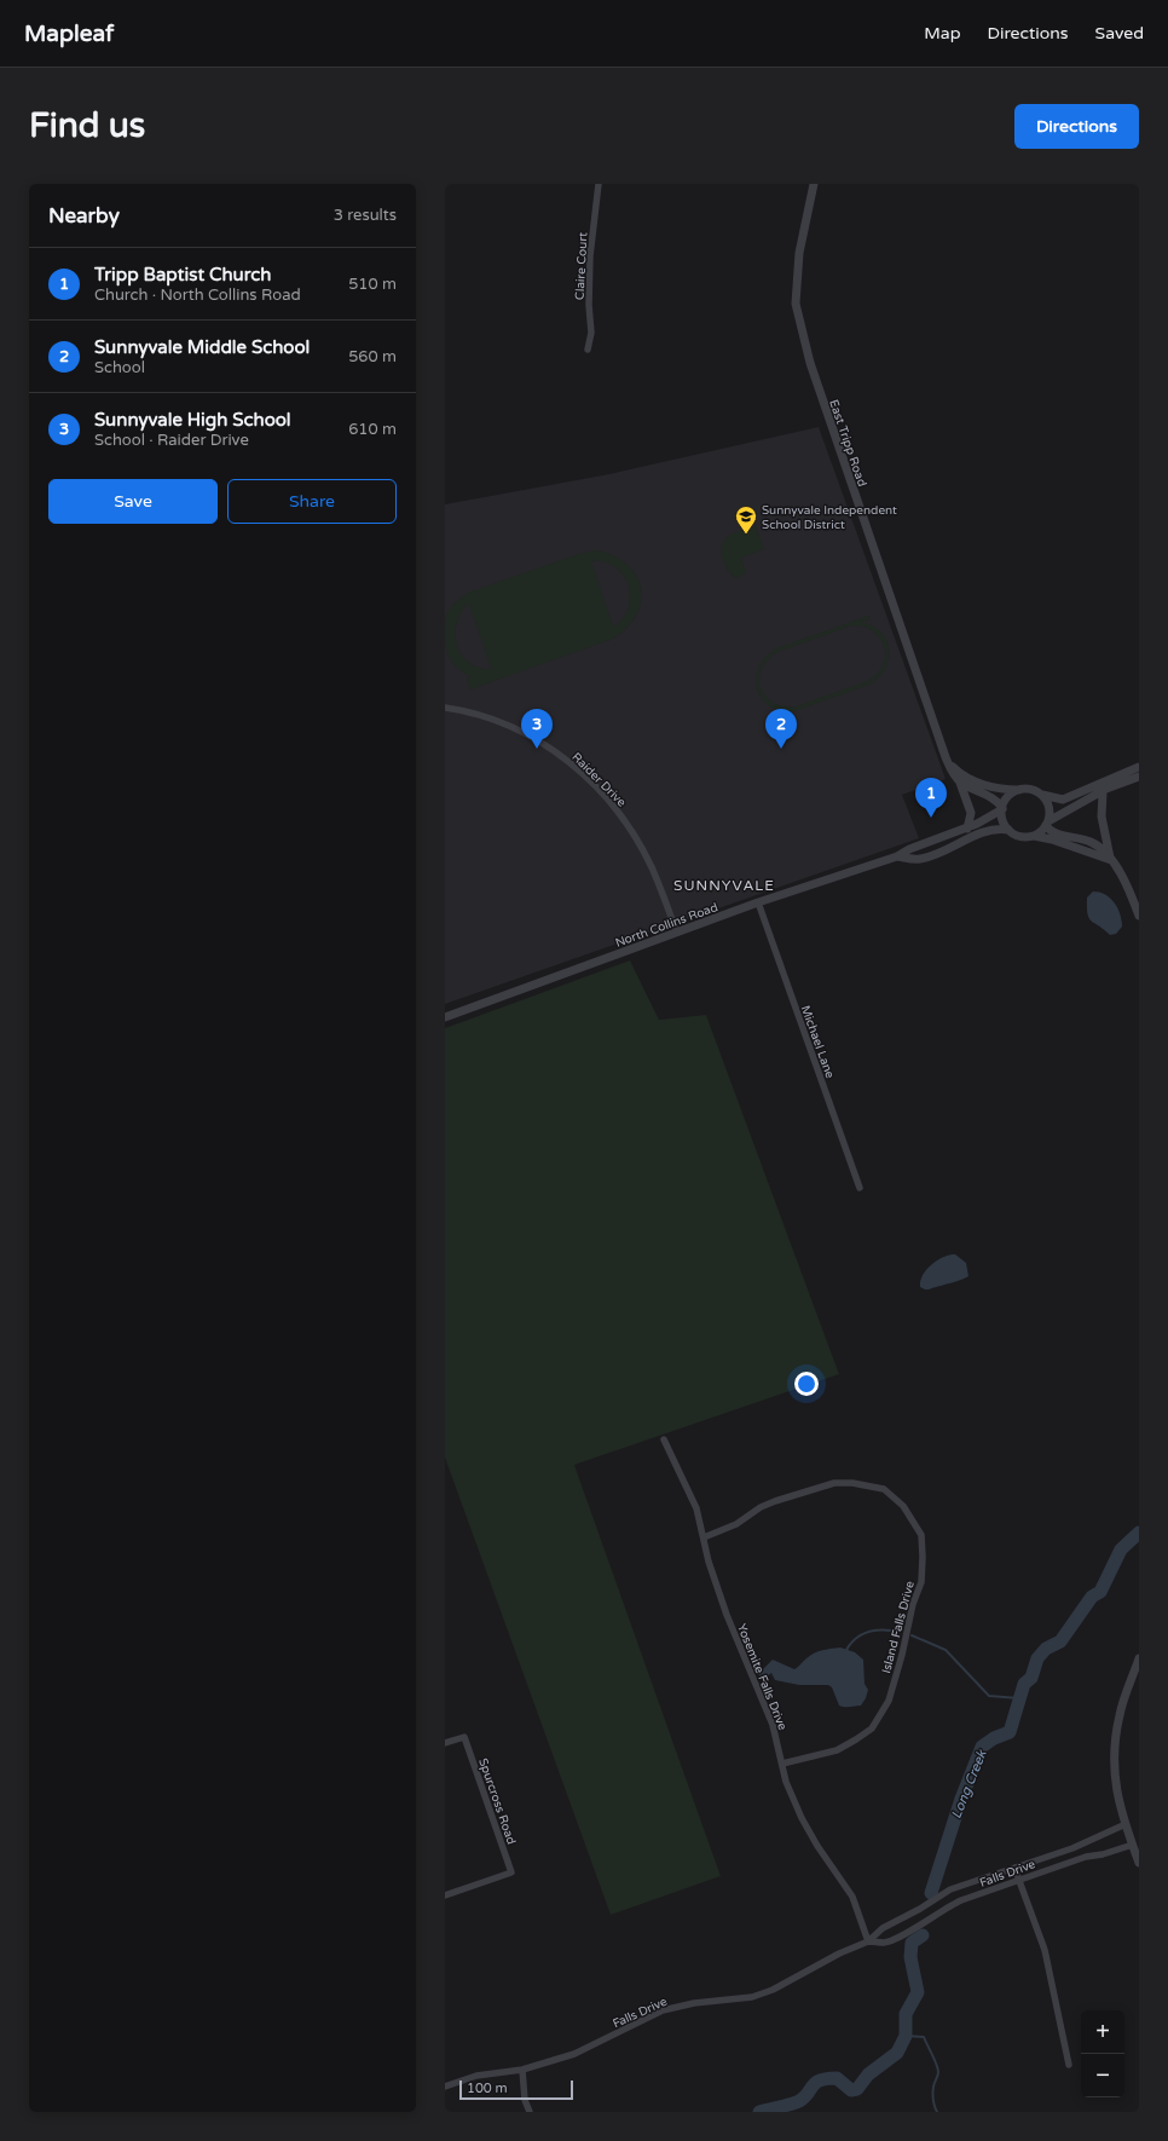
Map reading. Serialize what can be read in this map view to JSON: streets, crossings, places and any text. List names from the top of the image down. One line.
{"streets":{"street":["Claire Court","East Tripp Road","Raider Drive","North Collins Road","Michael Lane","Island Falls Drive","Yosemite Falls Drive","Spurcross Road","Falls Drive"]},"crossings":[["East Tripp Road","North Collins Road"],["Raider Drive","North Collins Road"],["North Collins Road","Michael Lane"],["Island Falls Drive","Yosemite Falls Drive"],["Yosemite Falls Drive","Falls Drive"]],"districts":["SUNNYVALE"],"water":["Long Creek"],"places":{"school or university":["Sunnyvale Independent School District"]},"scale_bar":"100 m","page":{"header":"Mapleaf","nav":["Map","Directions","Saved"],"buttons":["Directions",["Save","Share"]],"title":"Find us","heading":["Nearby","3 results"],"list":[{"mark":"1","name":"Tripp Baptist Church","note":"Church · North Collins Road","value":"510 m"},{"mark":"2","name":"Sunnyvale Middle School","note":"School","value":"560 m"},{"mark":"3","name":"Sunnyvale High School","note":"School · Raider Drive","value":"610 m"}],"pins":["2","3","1"],"map_buttons":["+","−"],"scale":"100 m"}}
